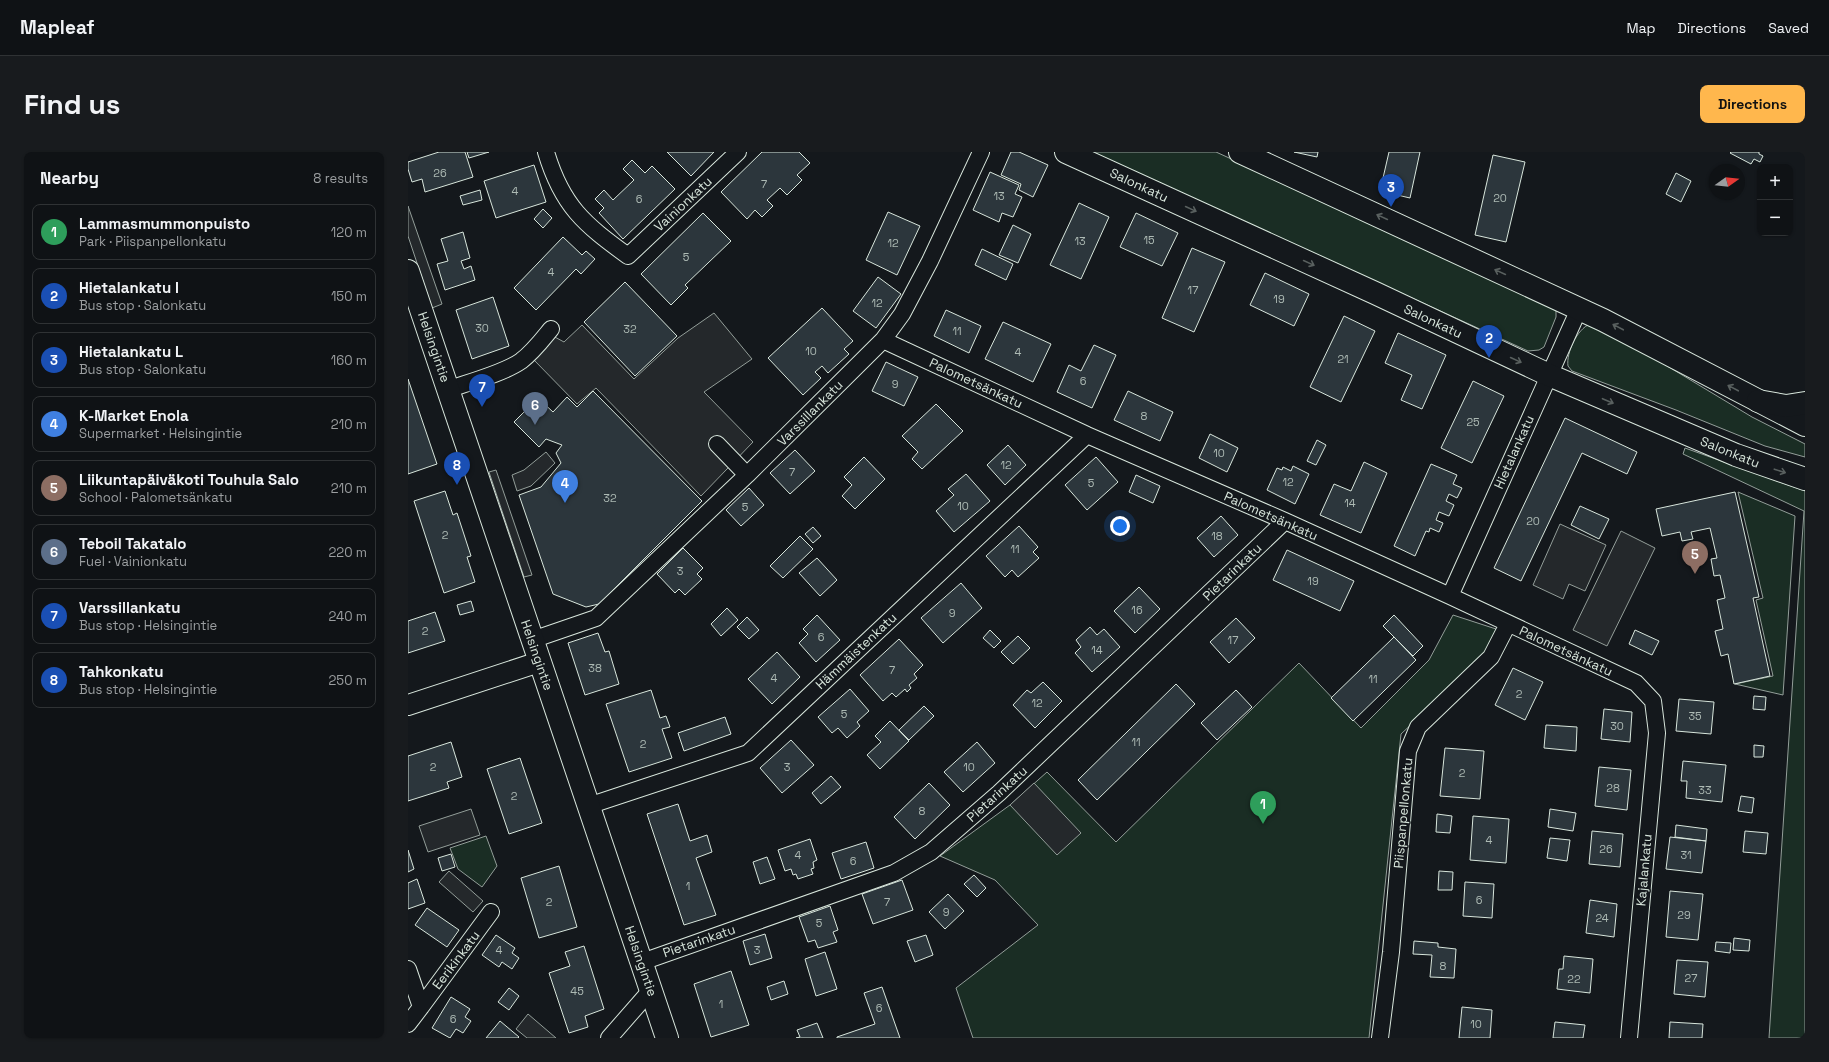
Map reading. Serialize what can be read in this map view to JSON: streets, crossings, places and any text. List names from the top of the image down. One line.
{"streets":{"main road":["Salonkatu","Helsingintie"],"street":["Vainionkatu","Palometsänkatu","Varssillankatu","Hietalankatu","Pietarinkatu","Hämmäistenkatu","Piispanpellonkatu","Kajalankatu","Eerikinkatu"]},"crossings":[["Salonkatu","Hietalankatu"],["Helsingintie","Varssillankatu"],["Helsingintie","Pietarinkatu"],["Helsingintie","Hämmäistenkatu"],["Palometsänkatu","Varssillankatu"],["Palometsänkatu","Hietalankatu"],["Palometsänkatu","Pietarinkatu"],["Palometsänkatu","Hämmäistenkatu"],["Palometsänkatu","Piispanpellonkatu"],["Palometsänkatu","Kajalankatu"]],"house_numbers":["26","7","4","13","20","6","15","13","12","5","4","17","19","12","30","32","11","10","4","21","6","9","8","25","10","12","7","12","5","32","14","10","5","20","2","18","11","3","19","16","9","2","6","17","14","38","7","4","11","2","12","5","35","30","11","2","2","3","10","2","28","33","2","8","4","26","4","31","6","1","6","2","7","9","29","24","5","4","3","8","27","22","45","1","6","6","10"],"north":"right","page":{"header":"Mapleaf","nav":["Map","Directions","Saved"],"buttons":"Directions","title":"Find us","heading":["Nearby","8 results"],"map_buttons":["+","−"],"pins":["3","2","7","6","8","4","5","1"],"list":[{"mark":"1","name":"Lammasmummonpuisto","note":"Park · Piispanpellonkatu","value":"120 m"},{"mark":"2","name":"Hietalankatu I","note":"Bus stop · Salonkatu","value":"150 m"},{"mark":"3","name":"Hietalankatu L","note":"Bus stop · Salonkatu","value":"160 m"},{"mark":"4","name":"K-Market Enola","note":"Supermarket · Helsingintie","value":"210 m"},{"mark":"5","name":"Liikuntapäiväkoti Touhula Salo","note":"School · Palometsänkatu","value":"210 m"},{"mark":"6","name":"Teboil Takatalo","note":"Fuel · Vainionkatu","value":"220 m"},{"mark":"7","name":"Varssillankatu","note":"Bus stop · Helsingintie","value":"240 m"},{"mark":"8","name":"Tahkonkatu","note":"Bus stop · Helsingintie","value":"250 m"}]}}
